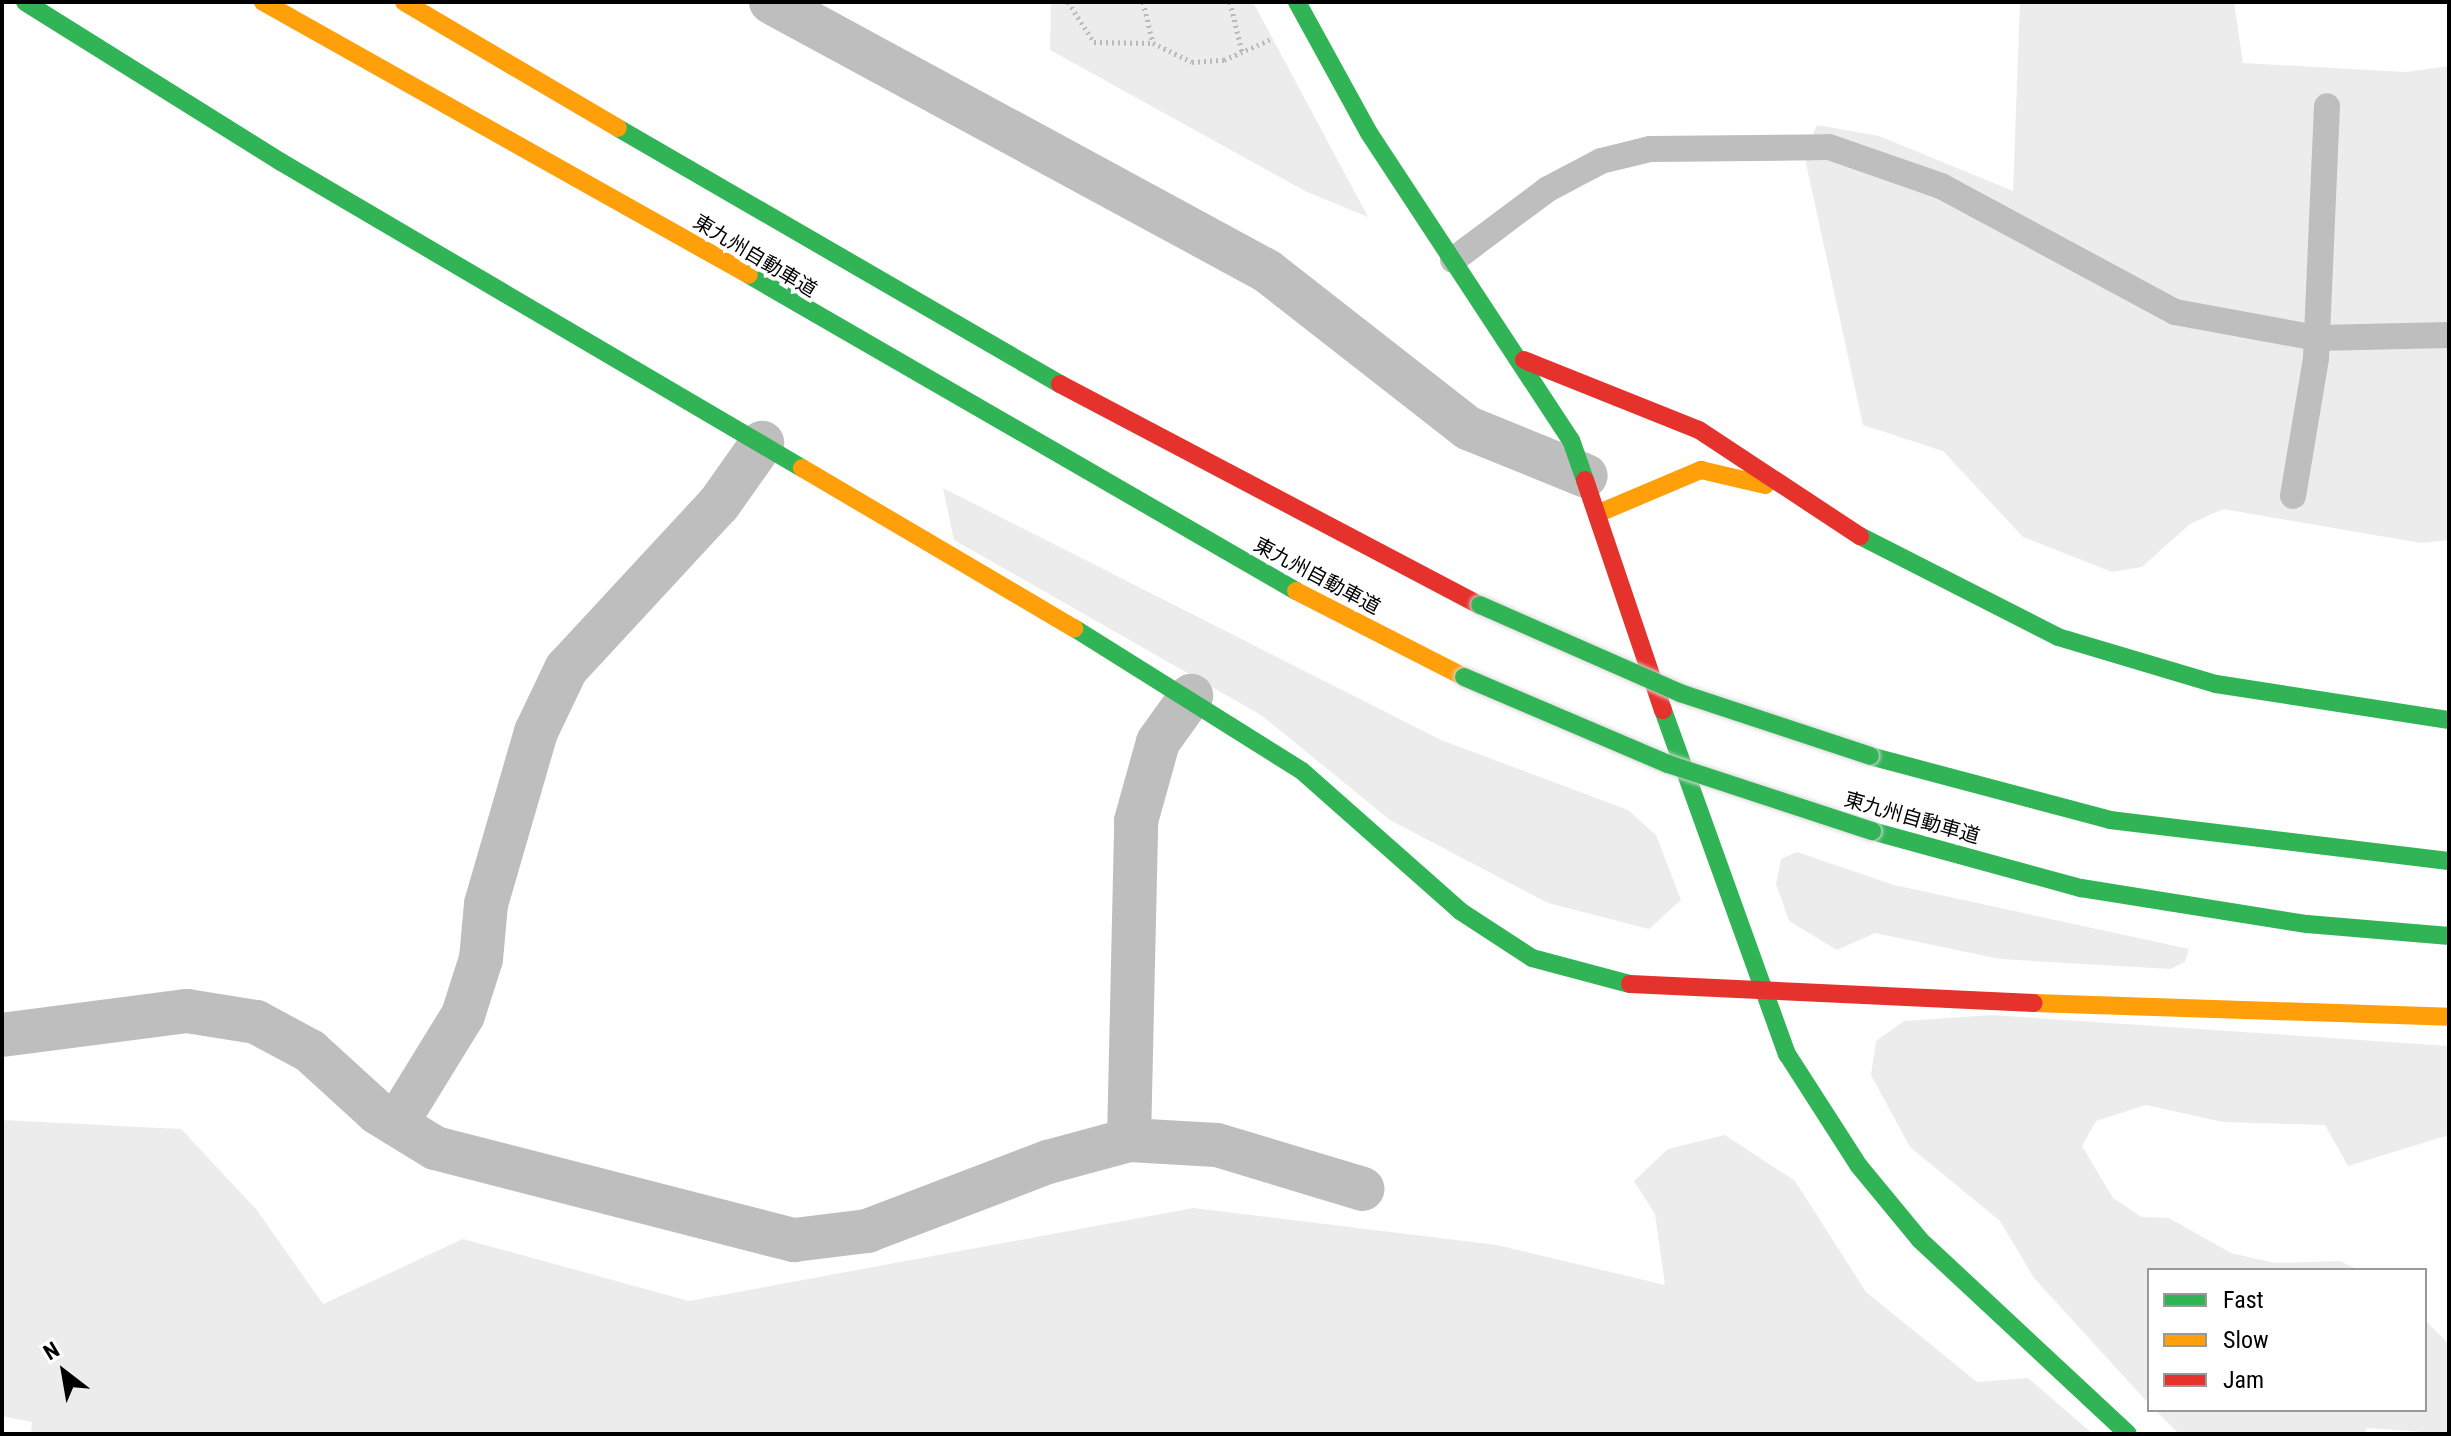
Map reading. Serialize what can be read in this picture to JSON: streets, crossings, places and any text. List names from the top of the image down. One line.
{"streets":{"main road":["東九州自動車道"]},"legend":["Fast","Slow","Jam"],"north":"top left"}
